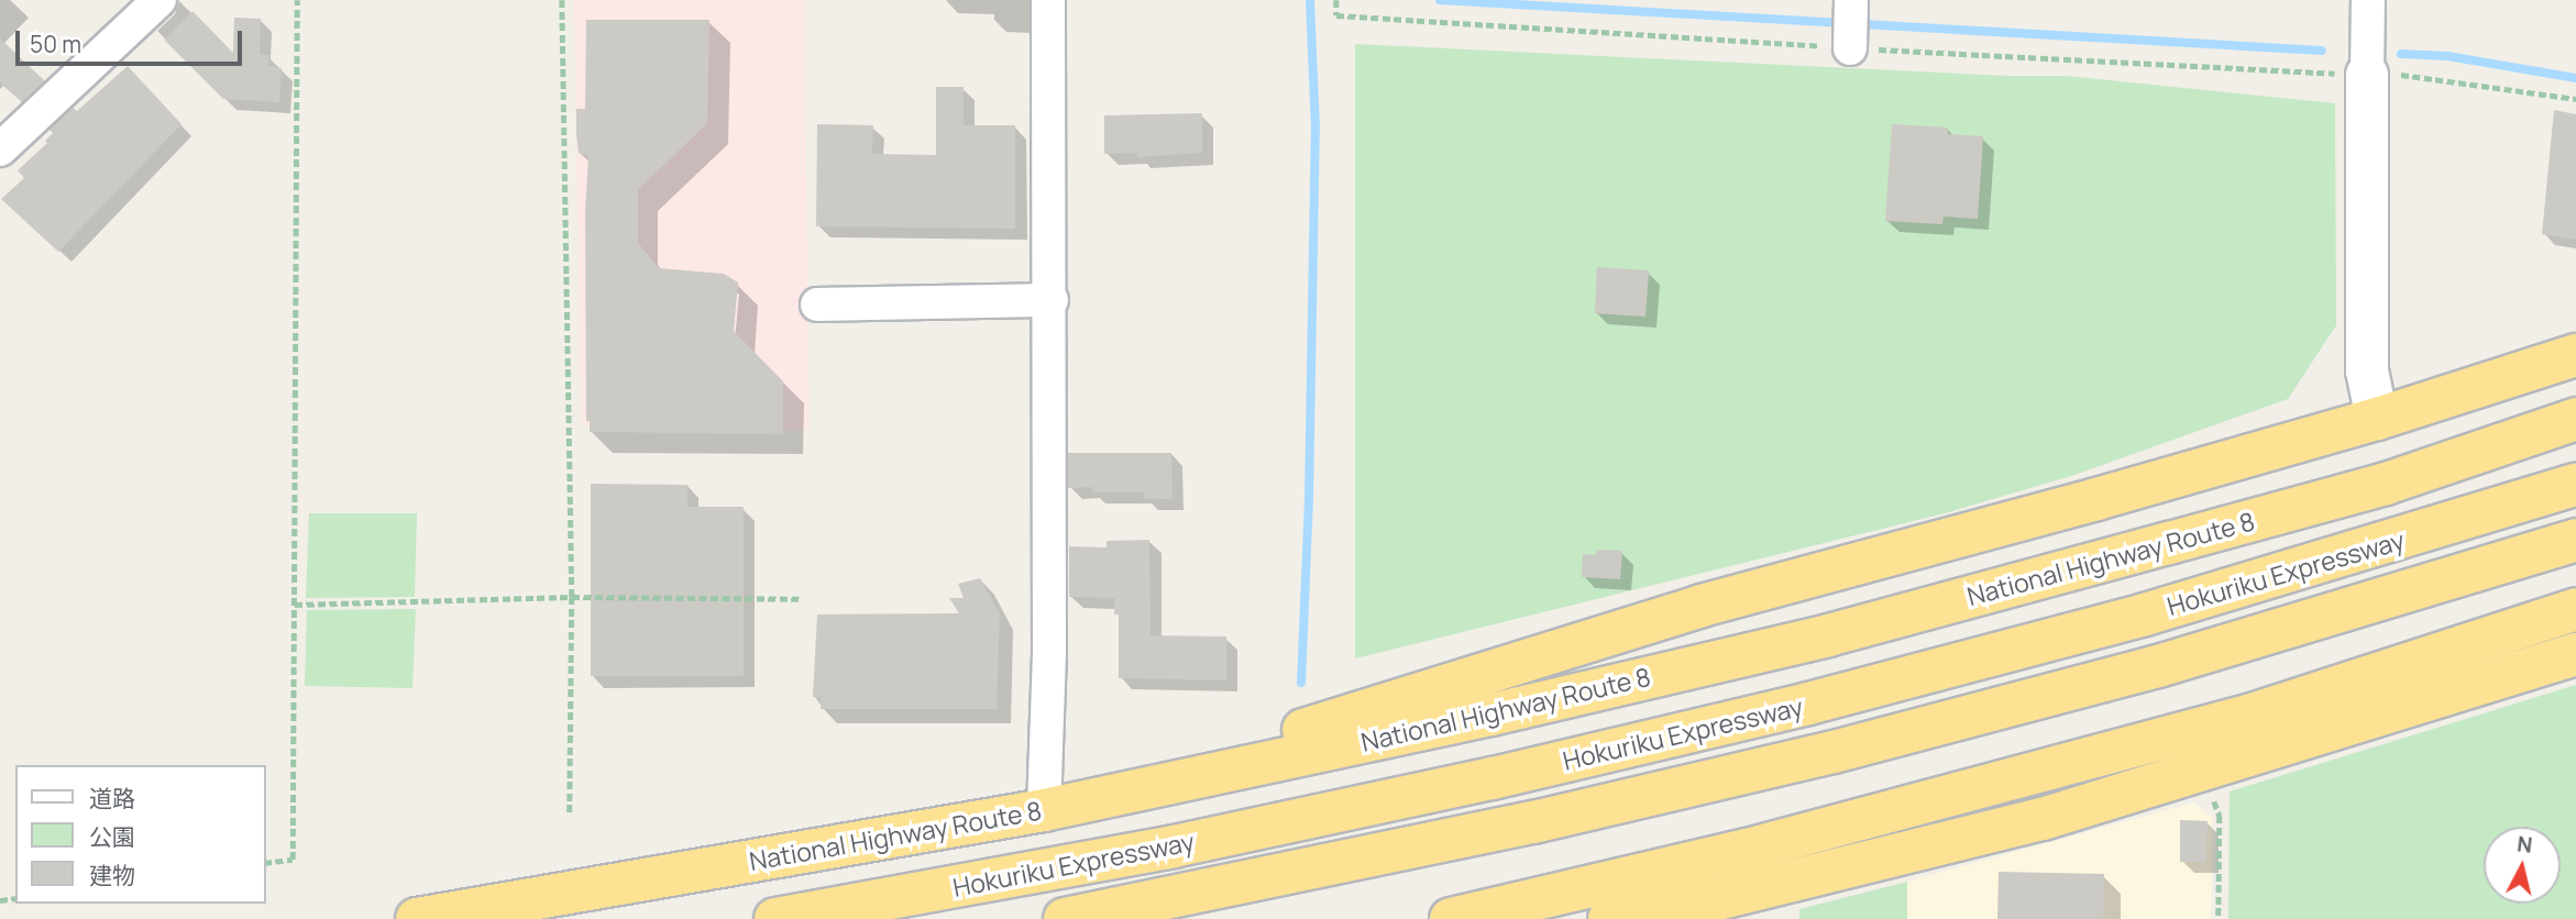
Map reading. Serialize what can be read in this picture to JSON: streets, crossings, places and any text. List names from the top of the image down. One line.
{"streets":{"highway":["National Highway Route 8","Hokuriku Expressway"]},"legend":["道路","公園","建物"],"scale_bar":"50 m","north":"top"}
